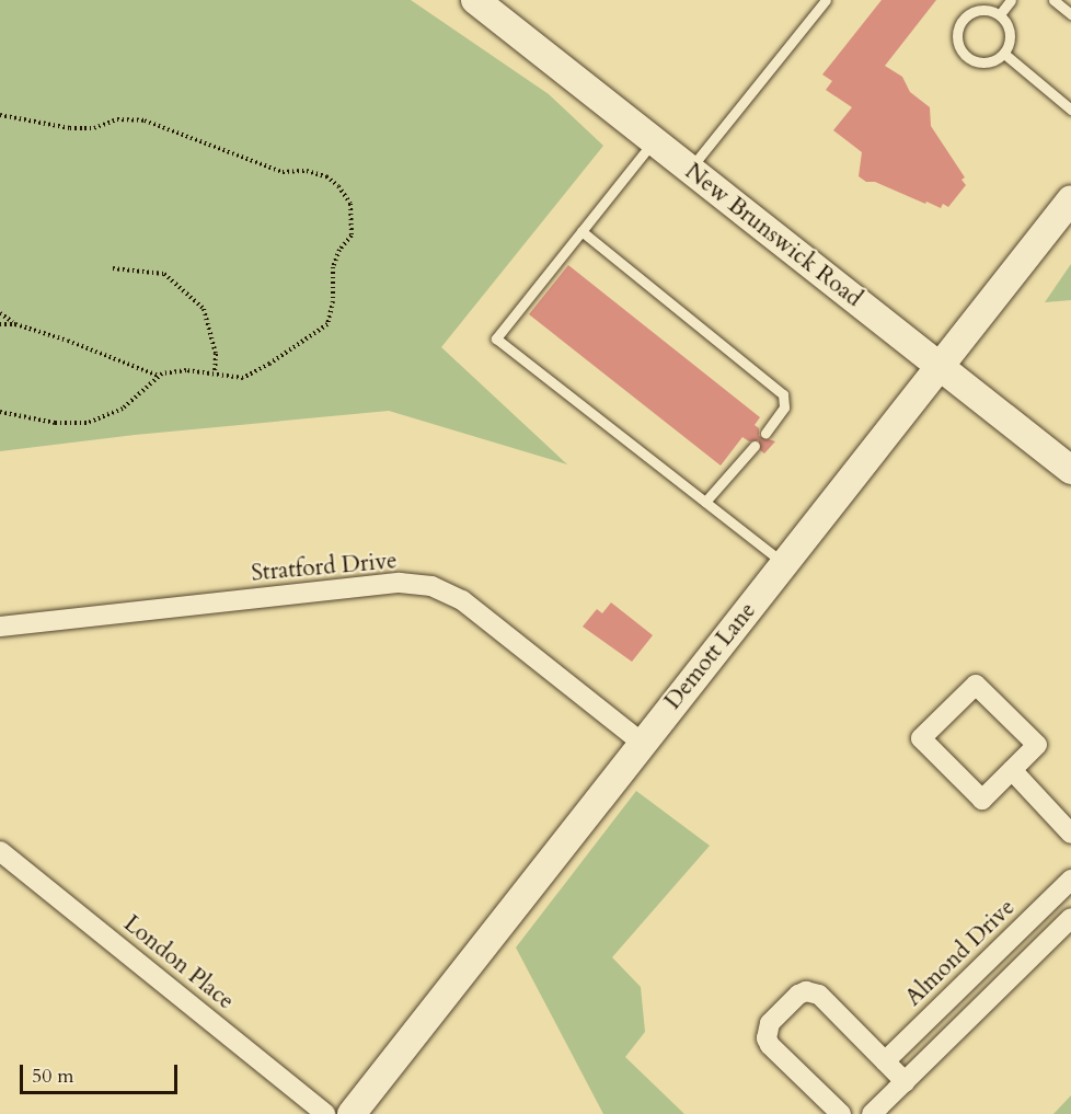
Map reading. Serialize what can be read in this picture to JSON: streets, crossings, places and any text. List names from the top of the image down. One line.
{"streets":{"street":["New Brunswick Road","Stratford Drive","Demott Lane","Almond Drive","London Place"]},"crossings":[["New Brunswick Road","Demott Lane"],["Stratford Drive","Demott Lane"]],"scale_bar":"50 m"}
